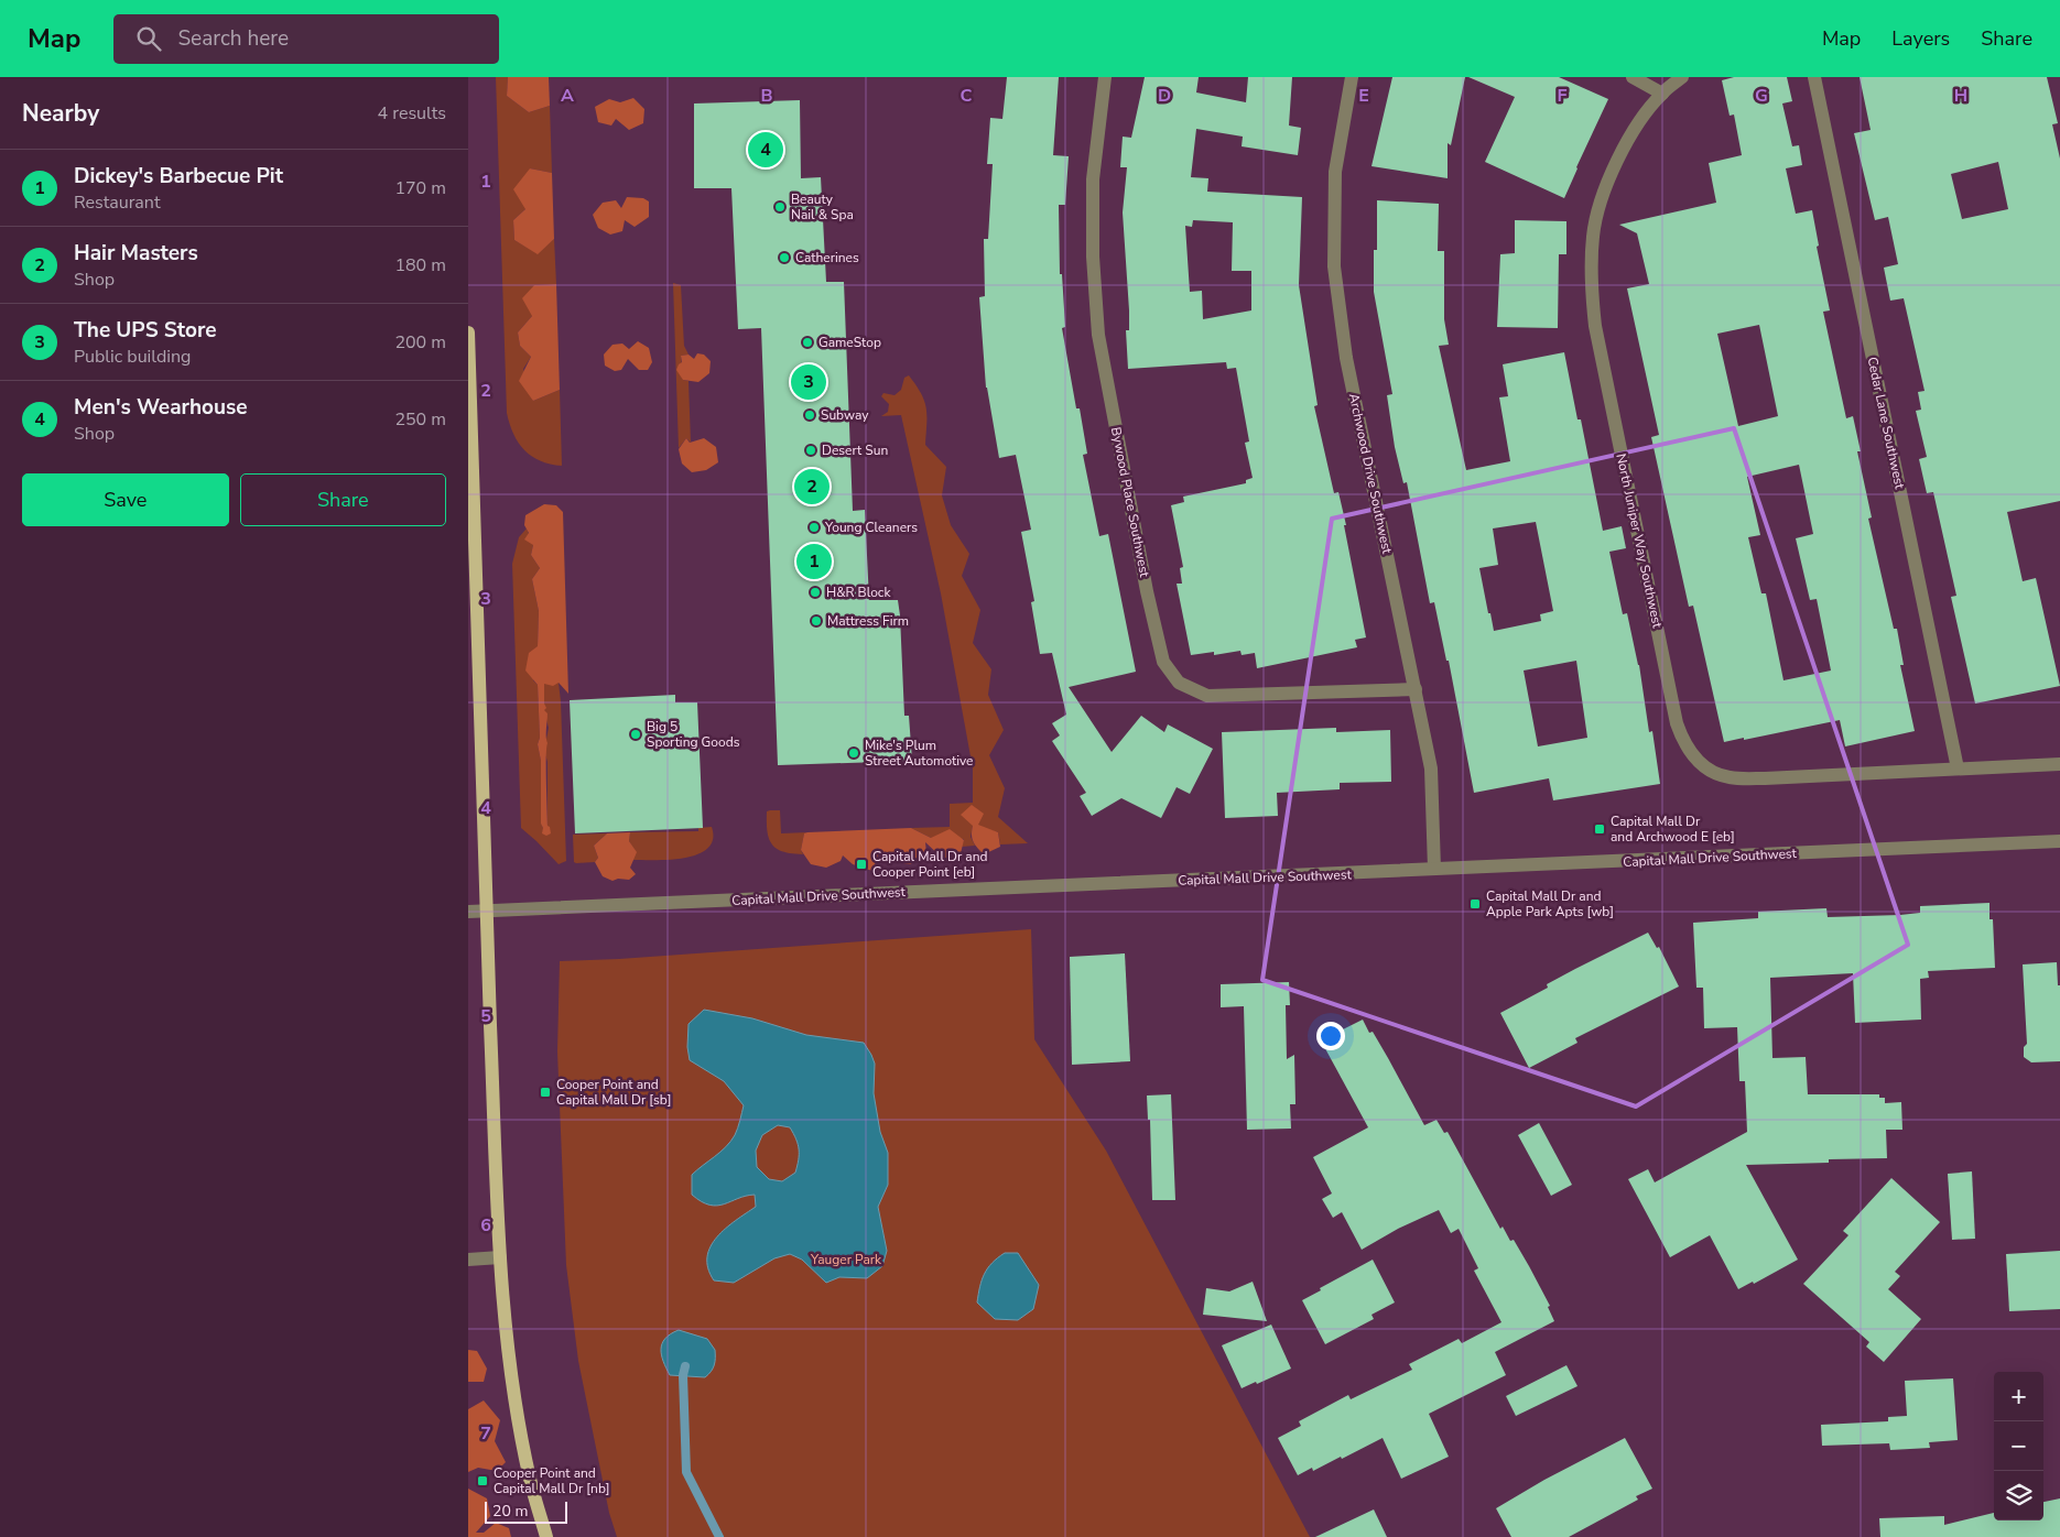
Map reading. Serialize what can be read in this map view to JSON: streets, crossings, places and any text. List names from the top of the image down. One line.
{"streets":{"street":["Cedar Lane Southwest","Archwood Drive Southwest","Bywood Place Southwest","North Juniper Way Southwest","Capital Mall Drive Southwest"]},"crossings":[["Cedar Lane Southwest","North Juniper Way Southwest"],["Archwood Drive Southwest","Bywood Place Southwest"],["Archwood Drive Southwest","Capital Mall Drive Southwest"]],"parks":["Yauger Park"],"places":{"other":["Beauty Nail & Spa","Catherines","GameStop","Subway","Desert Sun","Young Cleaners","H&R Block","Mattress Firm","Big 5 Sporting Goods","Mike's Plum Street Automotive"],"transit":["Capital Mall Dr and Archwood E [eb]","Capital Mall Dr and Cooper Point [eb]","Capital Mall Dr and Apple Park Apts [wb]","Cooper Point and Capital Mall Dr [sb]","Cooper Point and Capital Mall Dr [nb]"]},"scale_bar":"20 m","page":{"header":"Map","search":"Search here","nav":["Map","Layers","Share"],"heading":["Nearby","4 results"],"pins":["4","3","2","1"],"list":[{"mark":"1","name":"Dickey's Barbecue Pit","note":"Restaurant","value":"170 m"},{"mark":"2","name":"Hair Masters","note":"Shop","value":"180 m"},{"mark":"3","name":"The UPS Store","note":"Public building","value":"200 m"},{"mark":"4","name":"Men's Wearhouse","note":"Shop","value":"250 m"}],"buttons":["Save","Share"],"map_buttons":["+","−"],"scale":"20 m"},"grid":{"columns":["A","B","C","D","E","F","G","H"],"rows":["1","2","3","4","5","6","7"]}}
